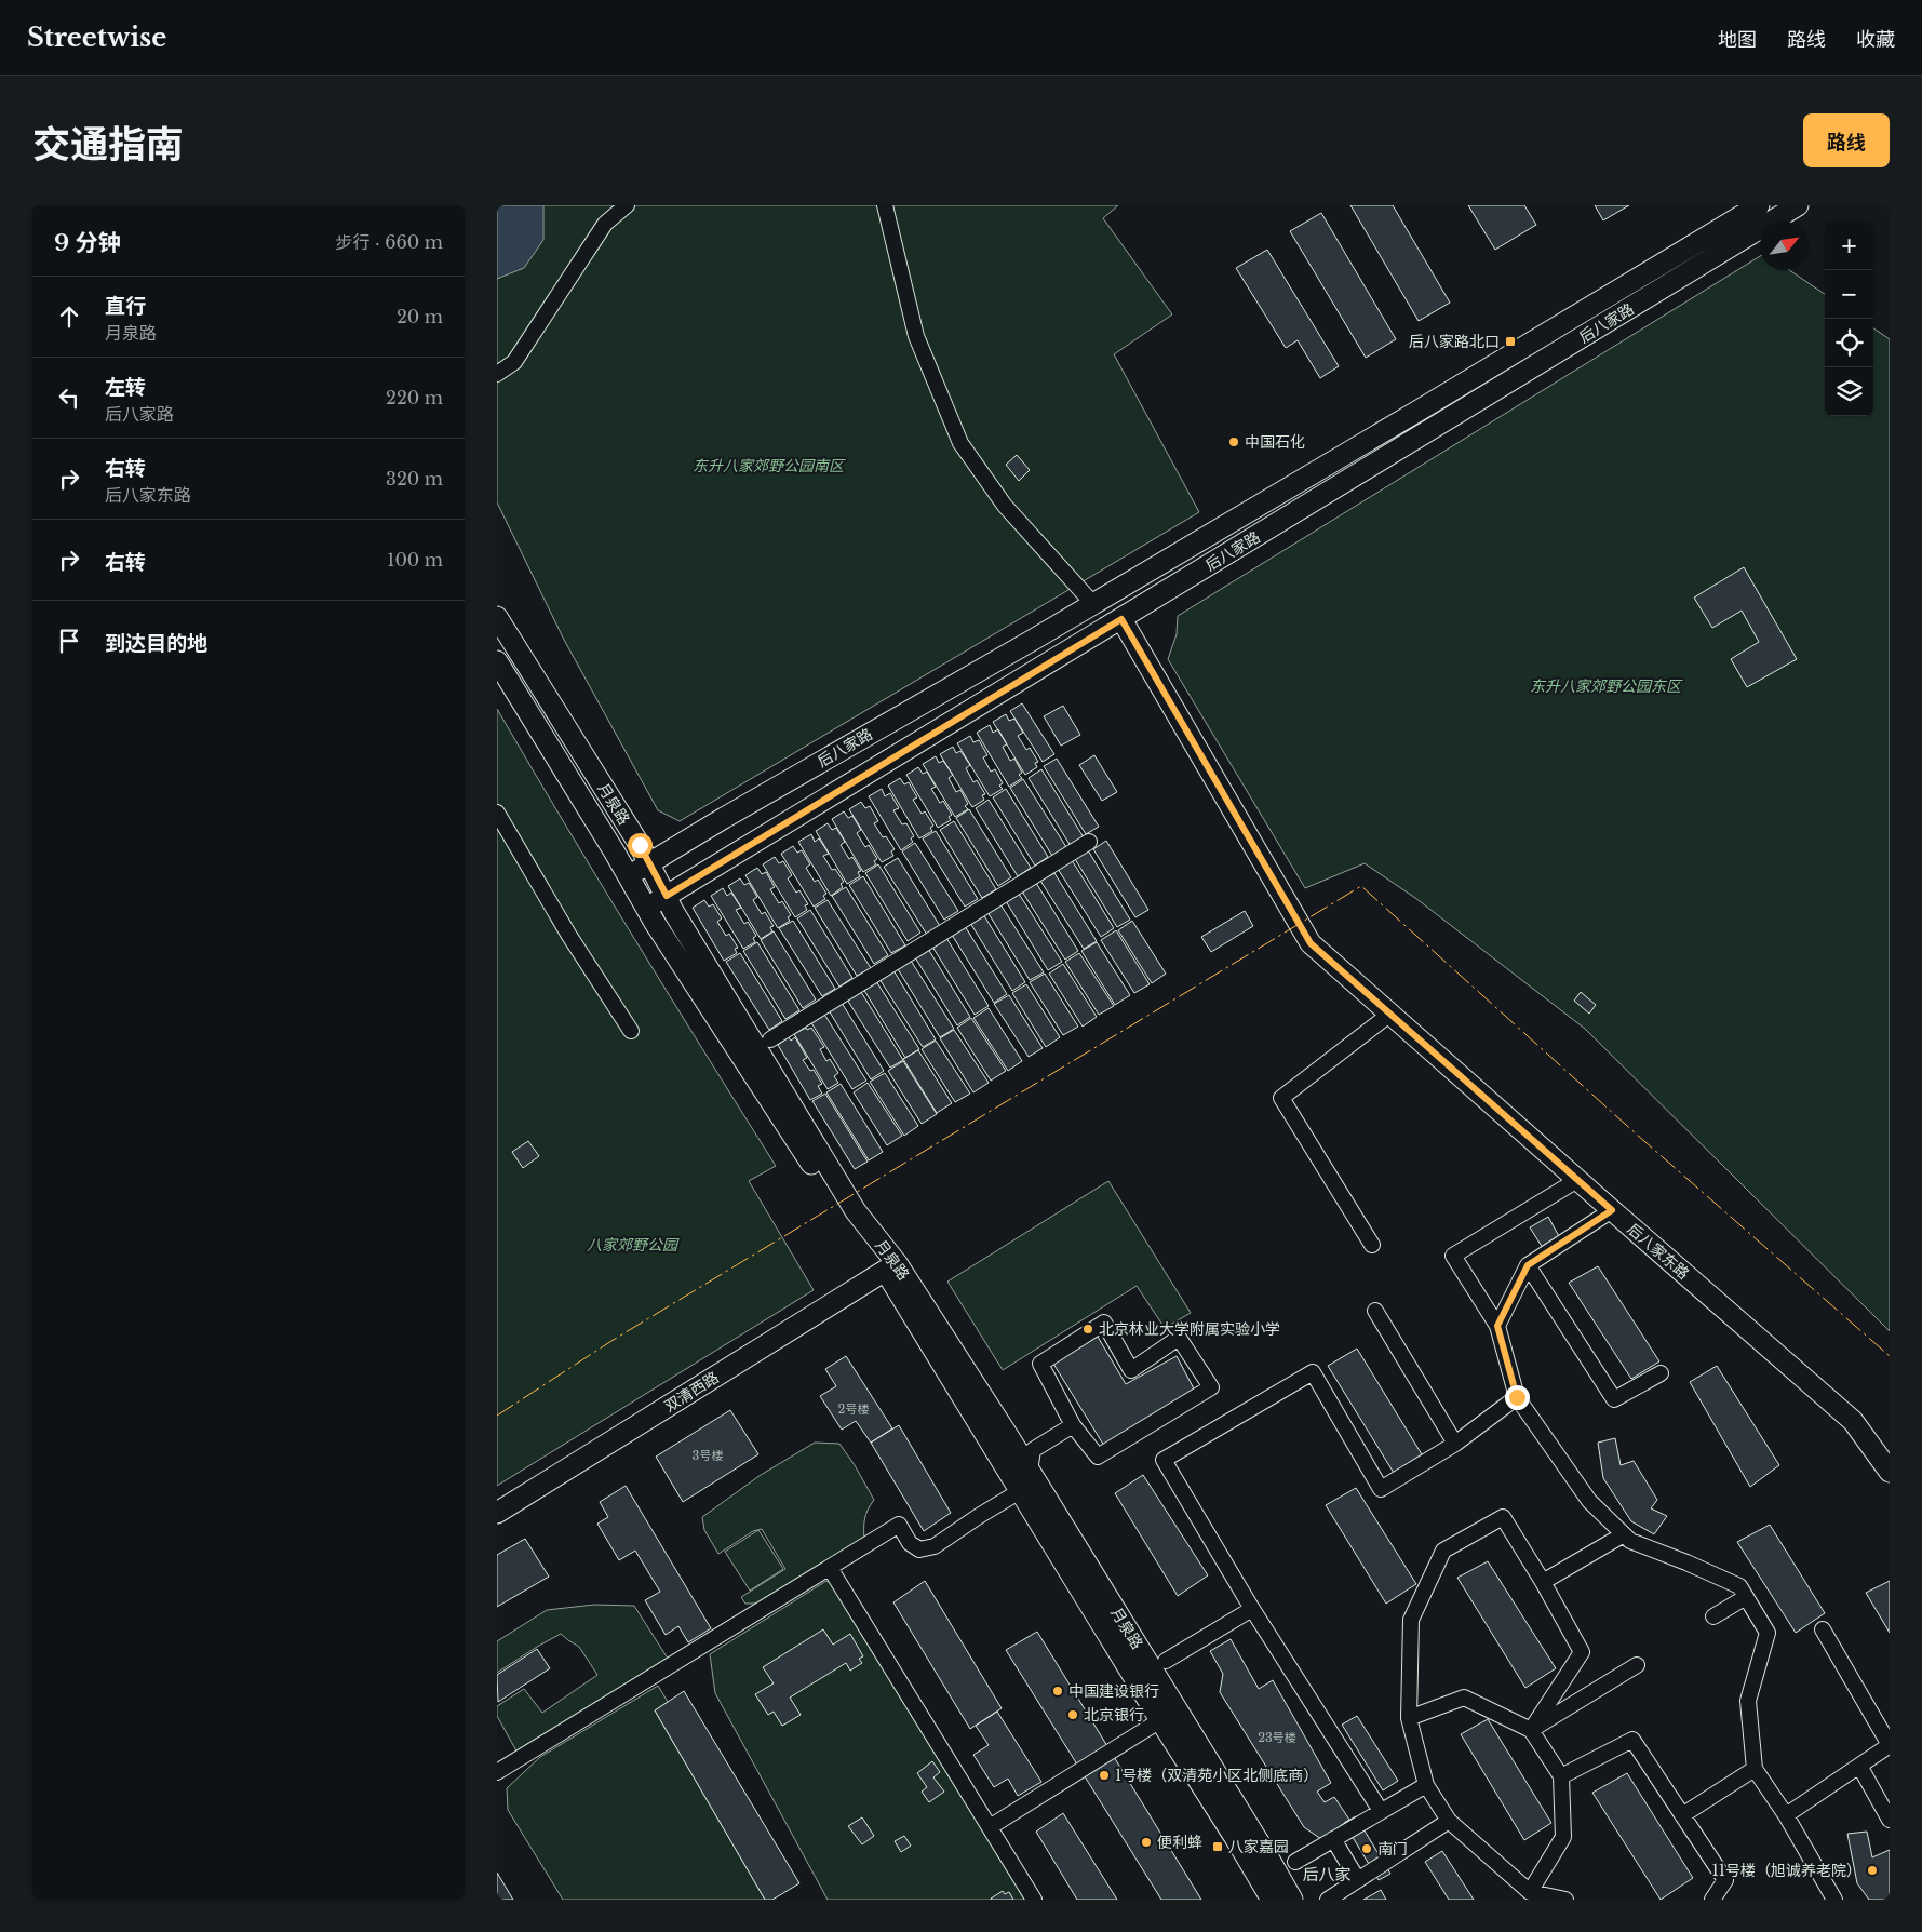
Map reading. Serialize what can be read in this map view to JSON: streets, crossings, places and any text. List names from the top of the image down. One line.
{"streets":{"main road":["后八家路","月泉路","后八家东路","双清西路"]},"crossings":[["后八家路","月泉路"],["后八家路","后八家东路"],["月泉路","双清西路"]],"districts":["后八家"],"parks":["东升八家郊野公园南区","东升八家郊野公园东区","八家郊野公园"],"places":{"transit":["后八家路北口","八家嘉园"],"other":["中国石化","北京林业大学附属实验小学","中国建设银行","北京银行","1号楼（双清苑小区北侧底商）","便利蜂","南门","11号楼（旭诚养老院）"]},"house_numbers":["2号楼","3号楼","23号楼"],"north":"top right","page":{"header":"Streetwise","nav":["地图","路线","收藏"],"title":"交通指南","buttons":"路线","heading":["9 分钟","步行 · 660 m"],"map_buttons":["+","−"],"list":[["直行","月泉路","20 m"],["左转","后八家路","220 m"],["右转","后八家东路","320 m"],["右转","100 m"],"到达目的地"]}}
